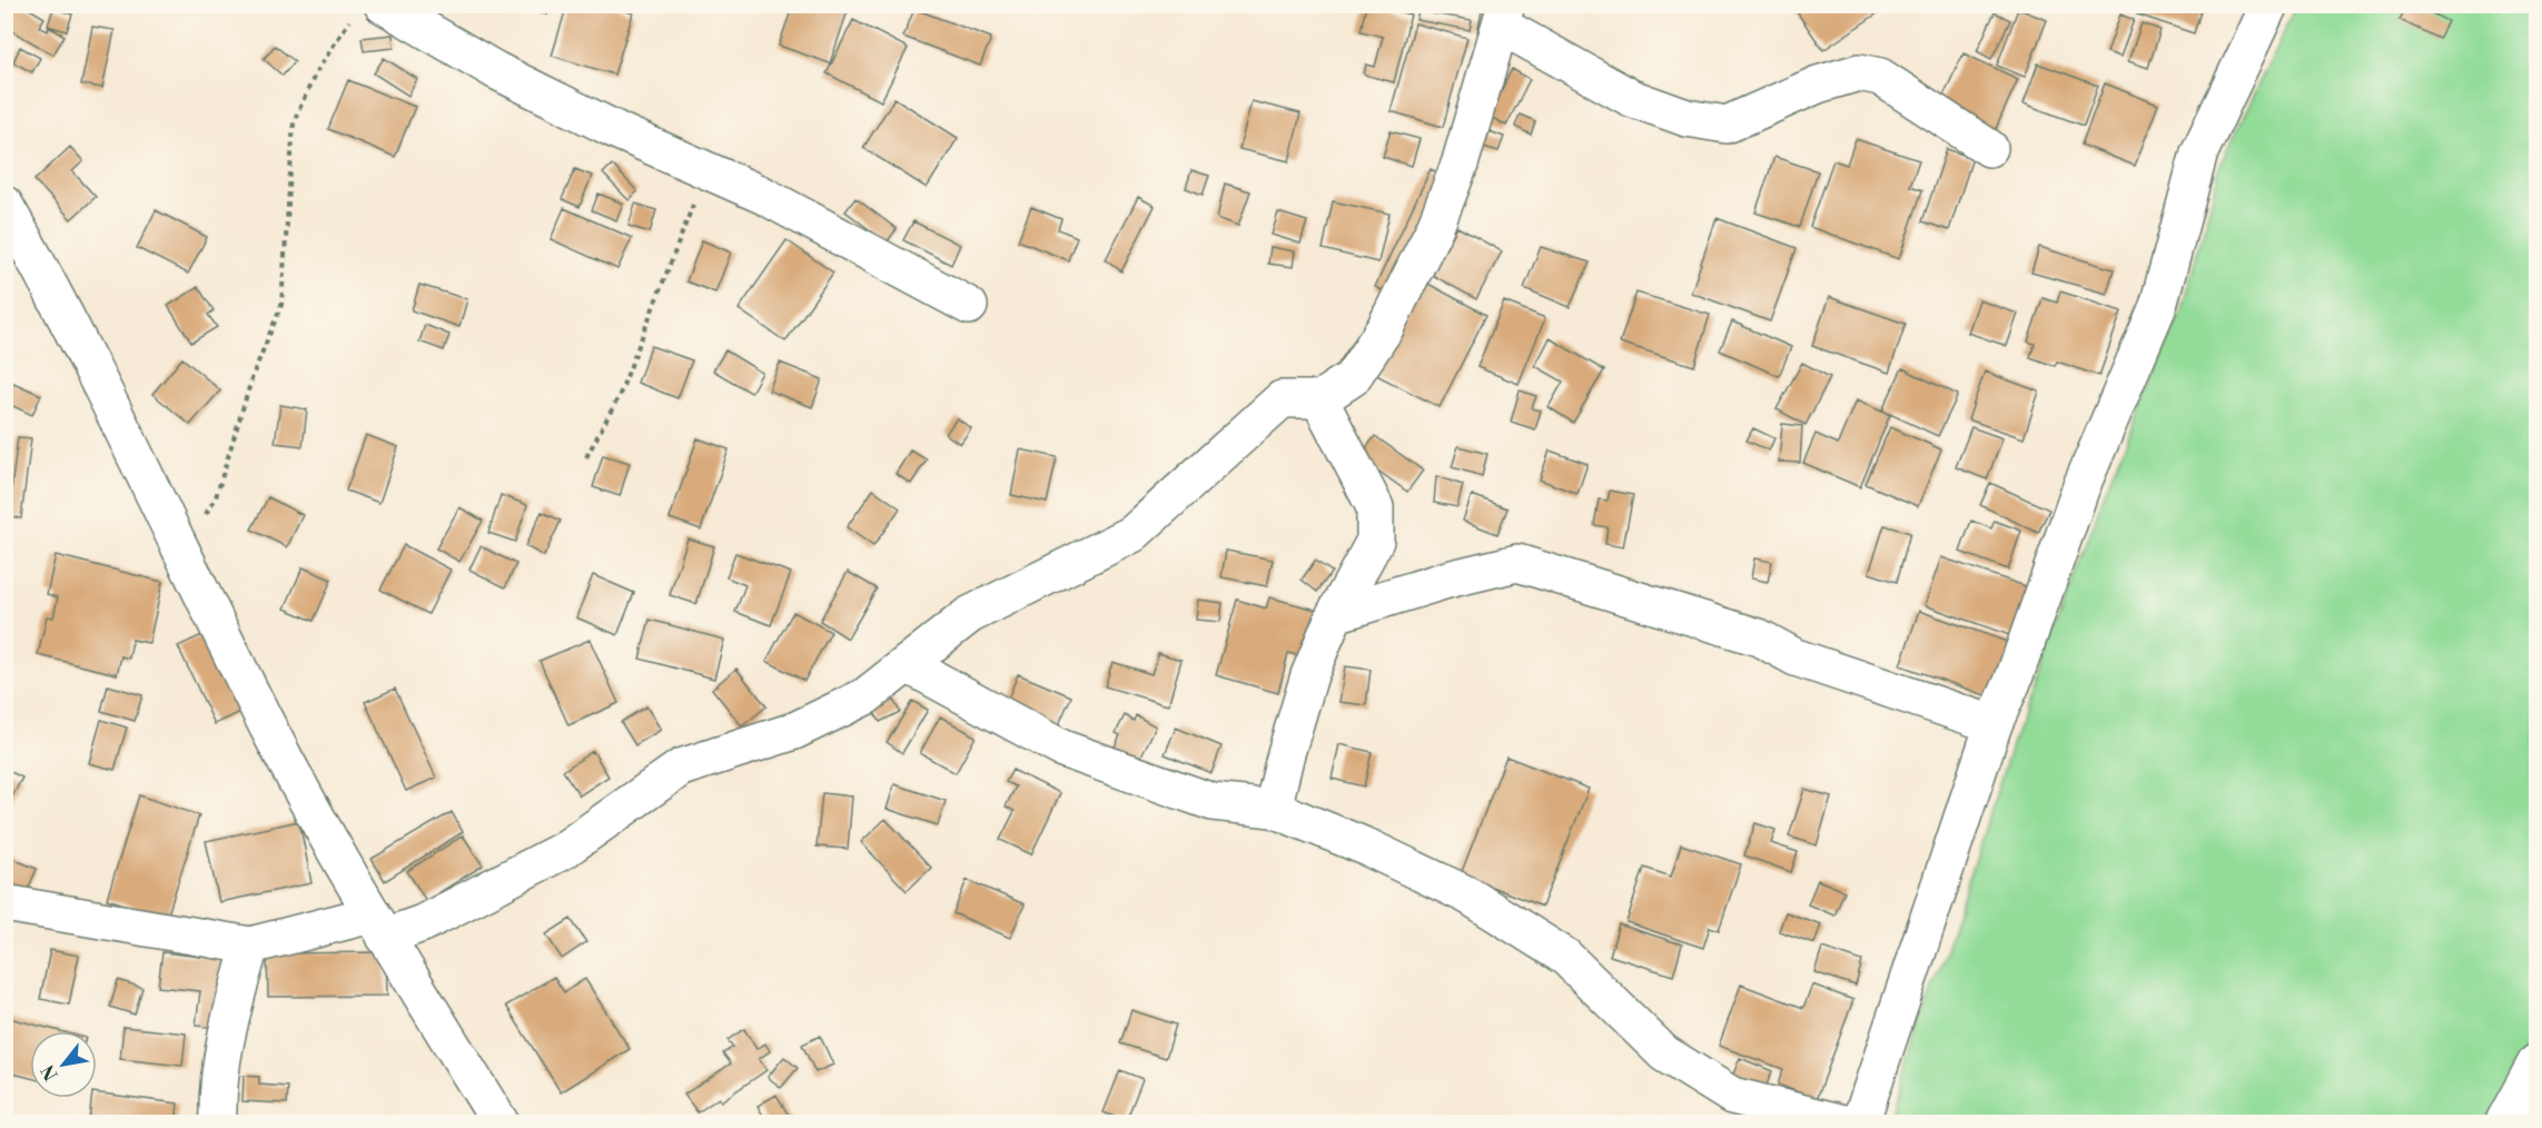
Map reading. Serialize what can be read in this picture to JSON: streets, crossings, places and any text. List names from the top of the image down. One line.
{"north":"bottom left"}
